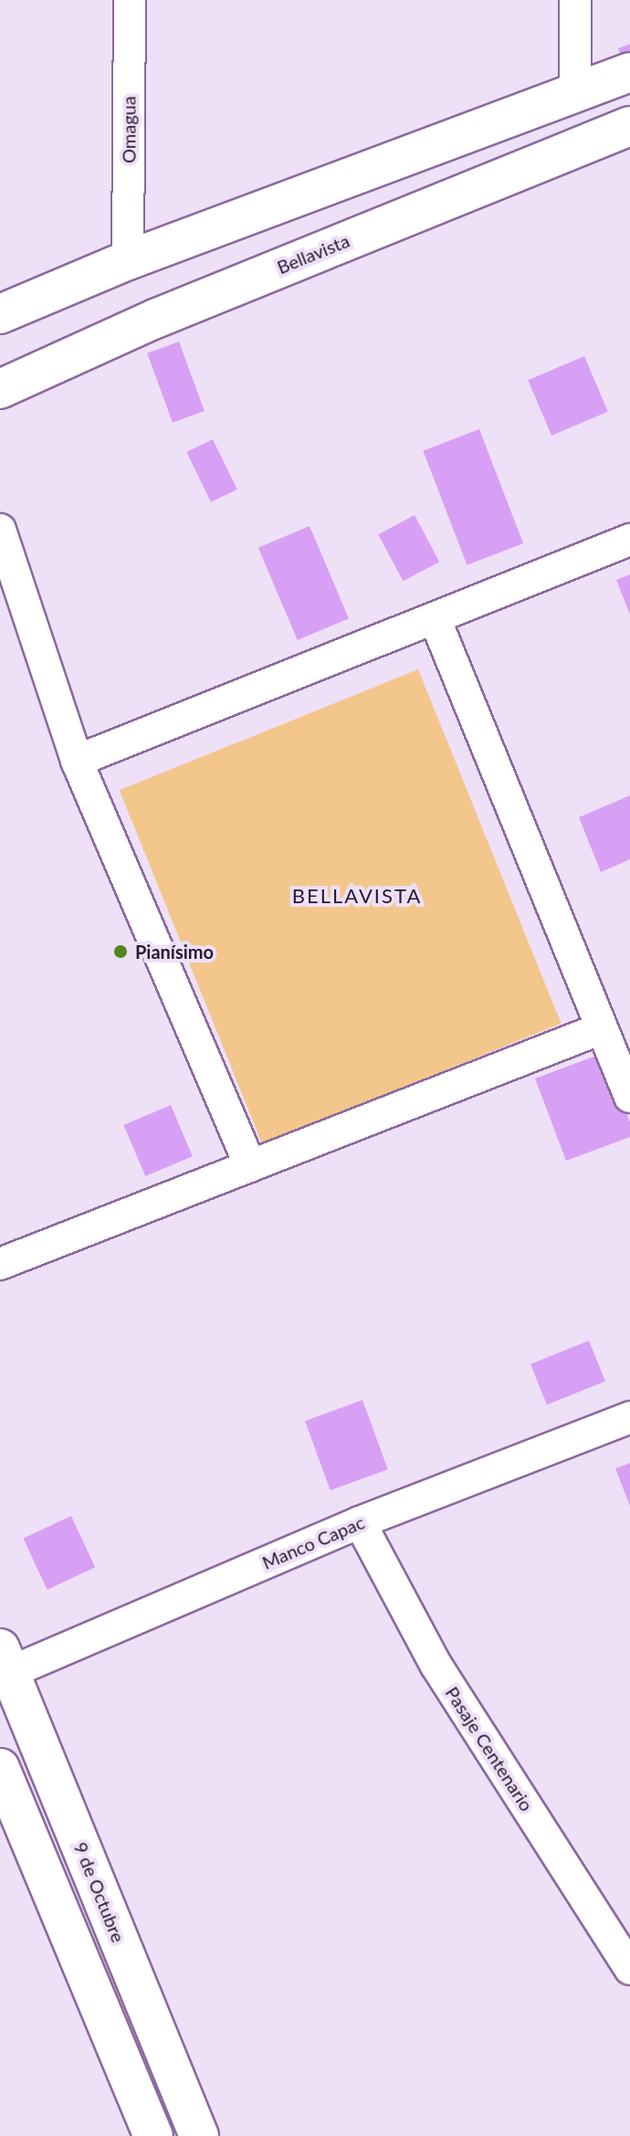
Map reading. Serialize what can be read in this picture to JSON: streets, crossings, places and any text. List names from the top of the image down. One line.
{"streets":{"street":["Omagua","Bellavista","Manco Capac","Pasaje Centenario","9 de Octubre"]},"crossings":[["Manco Capac","Pasaje Centenario"],["Manco Capac","9 de Octubre"]],"districts":["BELLAVISTA"],"places":["Pianísimo"]}
